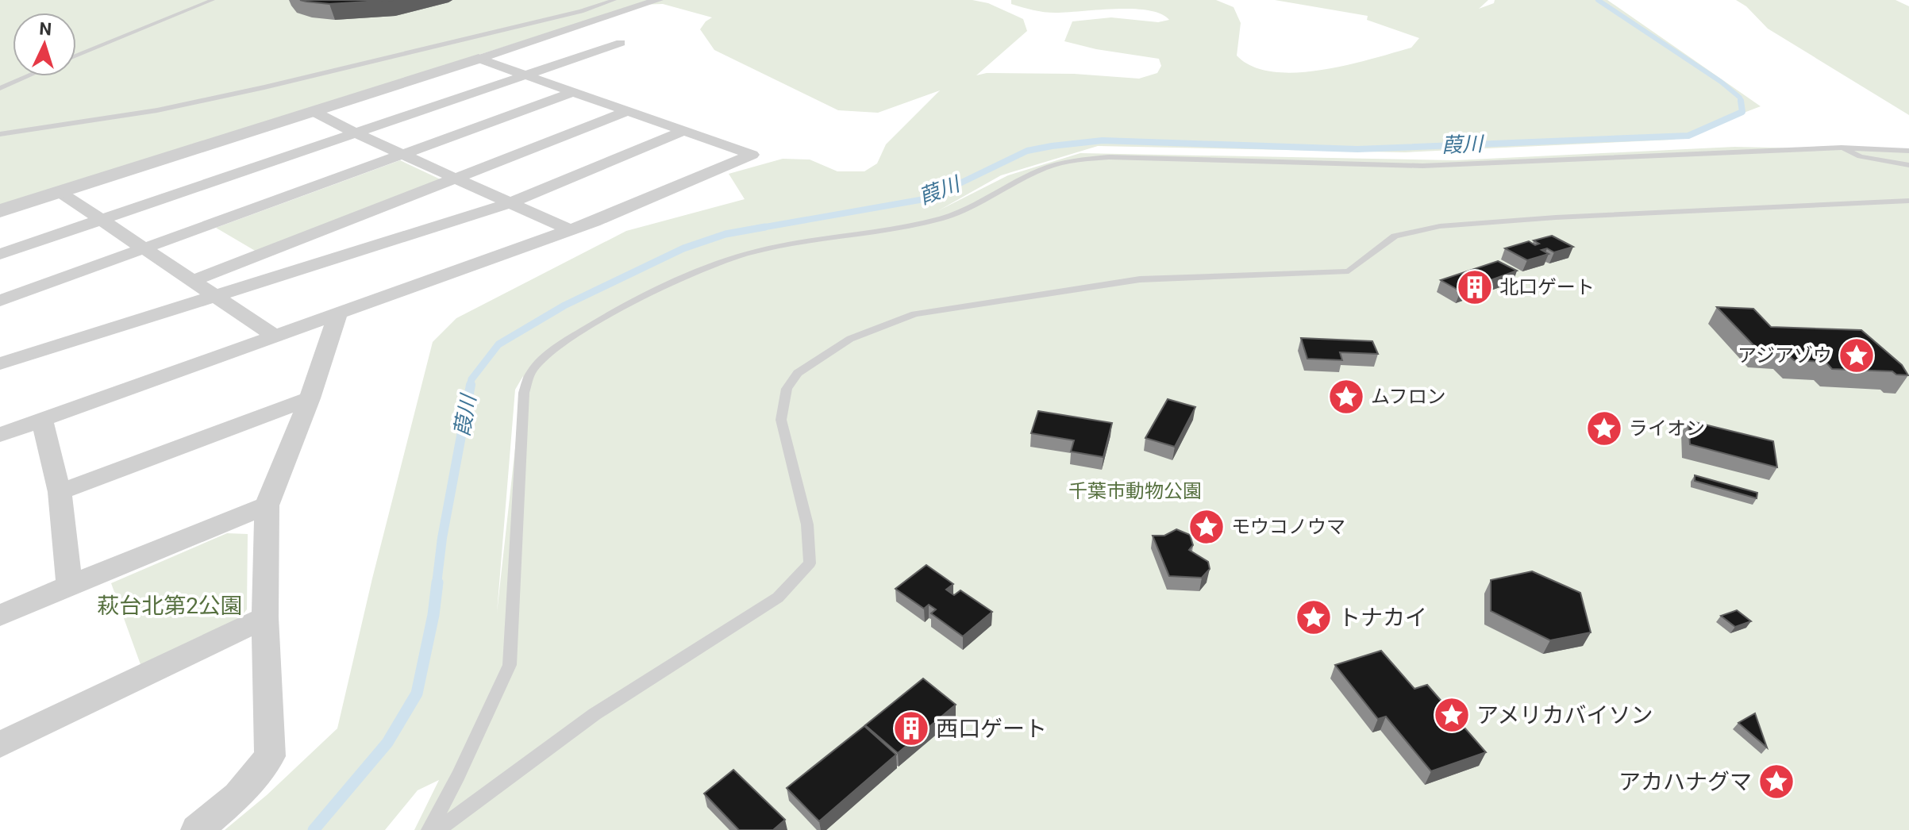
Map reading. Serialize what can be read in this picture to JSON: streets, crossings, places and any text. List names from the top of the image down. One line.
{"water":["葭川"],"parks":["千葉市動物公園","萩台北第2公園"],"places":{"building":["北口ゲート","西口ゲート"],"place":["アジアゾウ","ムフロン","ライオン","モウコノウマ","トナカイ","アメリカバイソン","アカハナグマ"]},"north":"top"}
